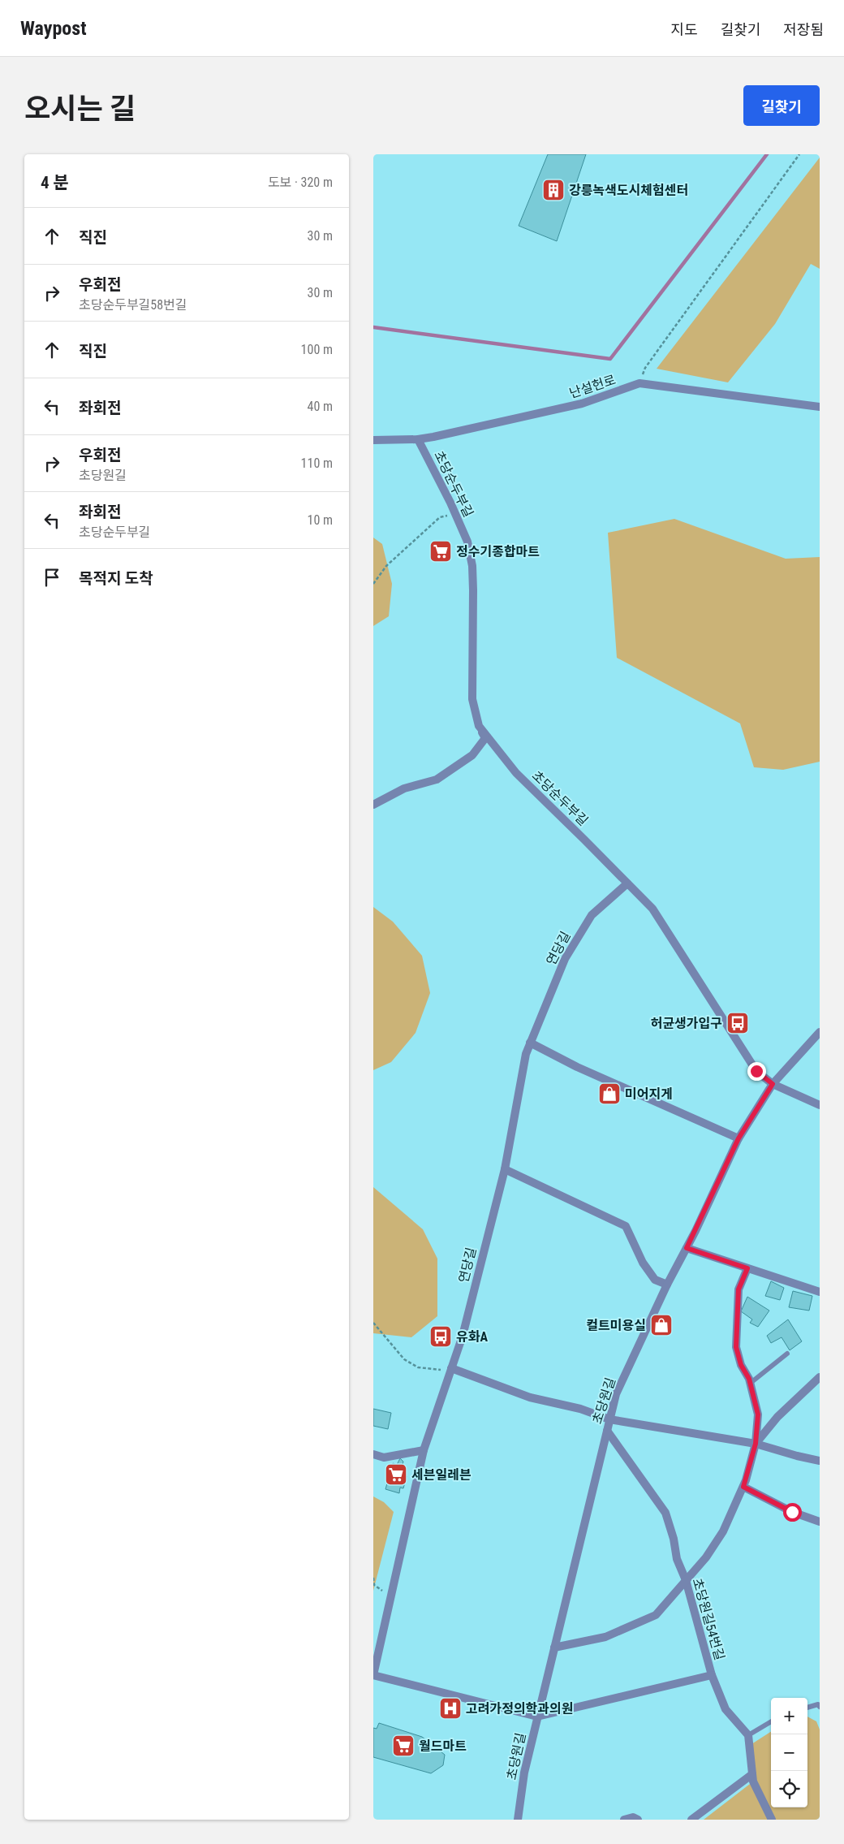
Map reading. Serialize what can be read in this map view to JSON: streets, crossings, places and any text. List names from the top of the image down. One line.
{"streets":{"street":["난설헌로","초당순두부길","연당길","초당원길","초당원길54번길"]},"crossings":[["난설헌로","초당순두부길"],["초당순두부길","연당길"],["초당순두부길","초당원길"],["초당원길","초당원길54번길"]],"places":{"building":["강릉녹색도시체험센터"],"supermarket":["정수기종합마트","세븐일레븐","월드마트"],"bus stop":["허균생가입구","유화A"],"shop":["미어지게","컬트미용실"],"hospital":["고려가정의학과의원"]},"page":{"header":"Waypost","nav":["지도","길찾기","저장됨"],"title":"오시는 길","buttons":"길찾기","heading":["4 분","도보 · 320 m"],"list":[["직진","30 m"],["우회전","초당순두부길58번길","30 m"],["직진","100 m"],["좌회전","40 m"],["우회전","초당원길","110 m"],["좌회전","초당순두부길","10 m"],"목적지 도착"],"map_buttons":["+","−"]}}
